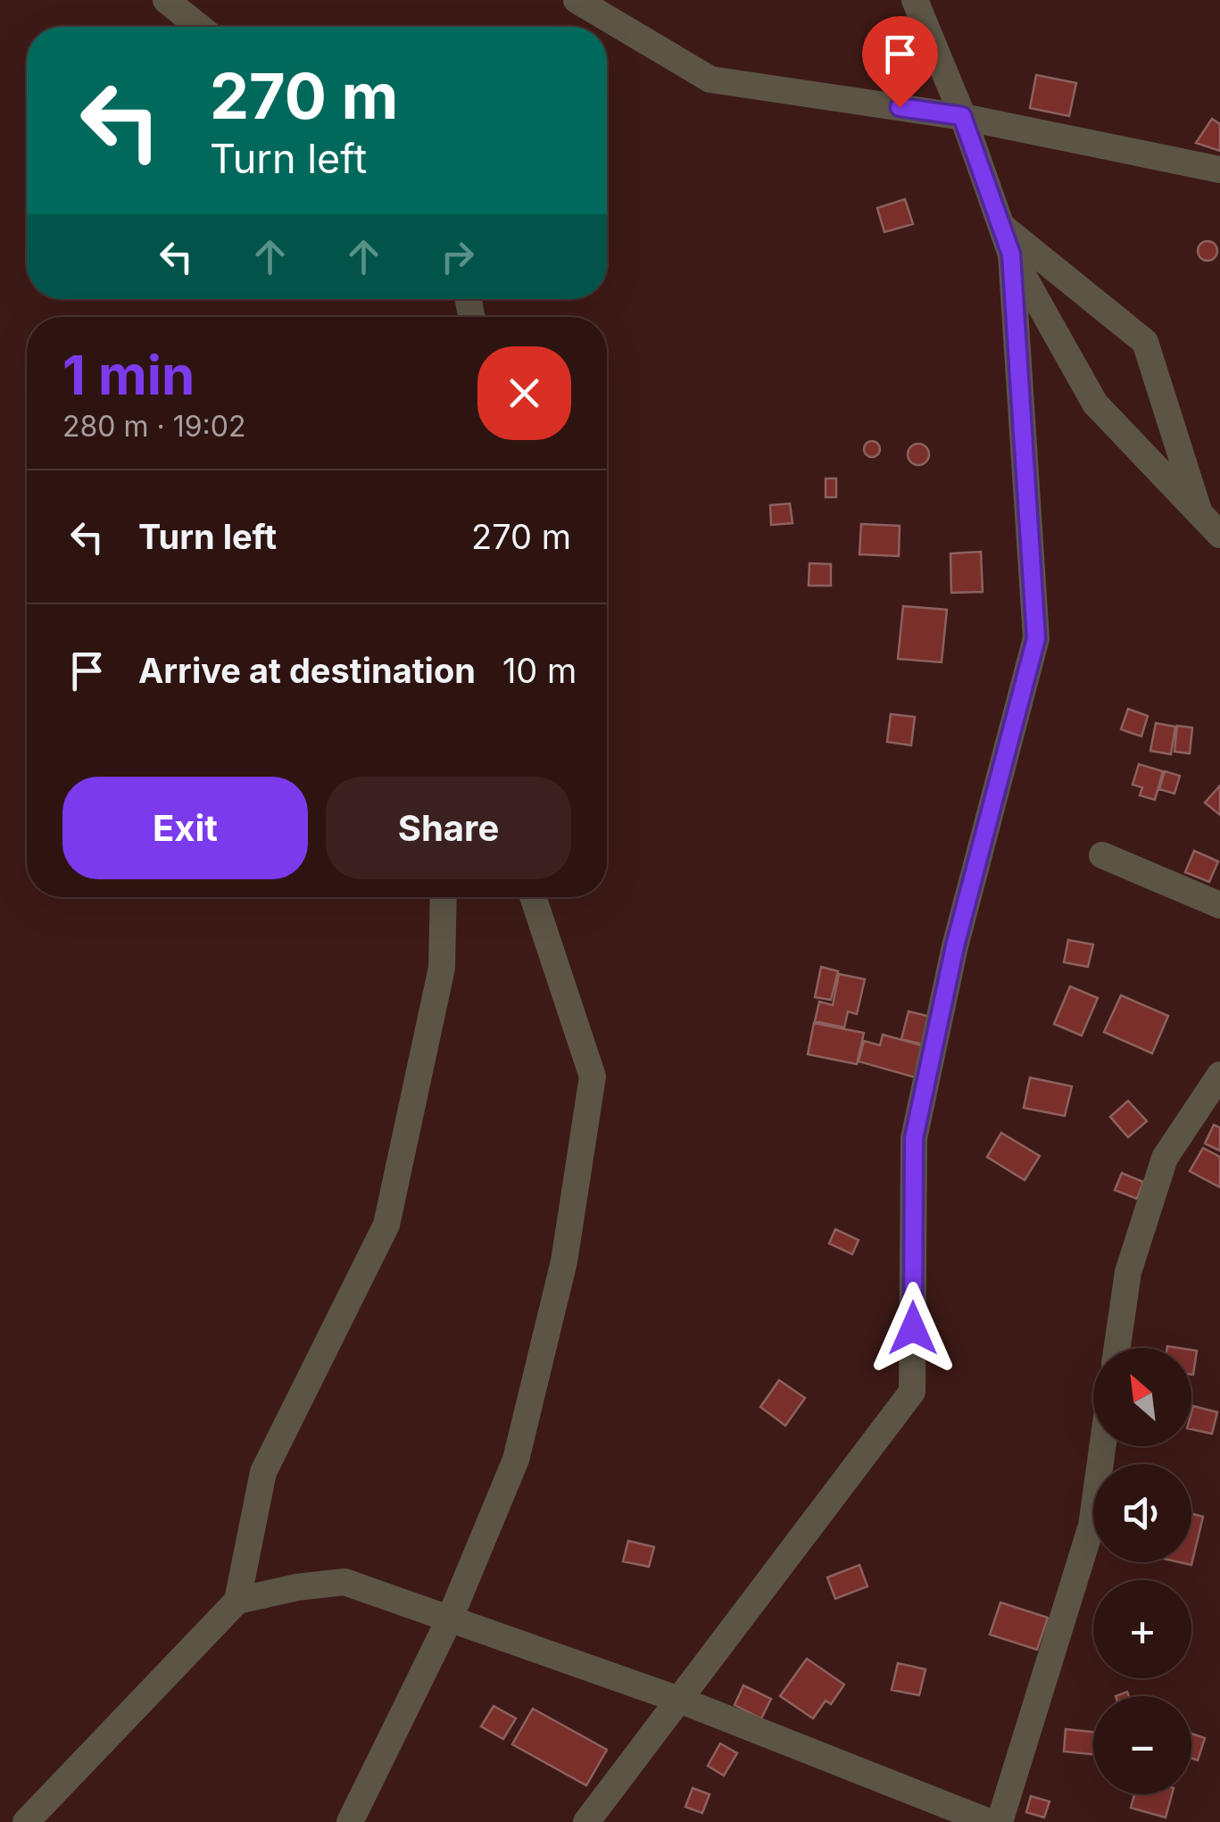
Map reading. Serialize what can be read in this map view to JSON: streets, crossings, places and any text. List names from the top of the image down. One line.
{"north":"top left","page":{"turn":["270 m","Turn left"],"heading":["1 min","280 m · 19:02"],"list":[{"name":"Turn left","value":"270 m"},{"name":"Arrive at destination","value":"10 m"}],"buttons":["Exit","Share"],"map_buttons":["+","−"]}}
